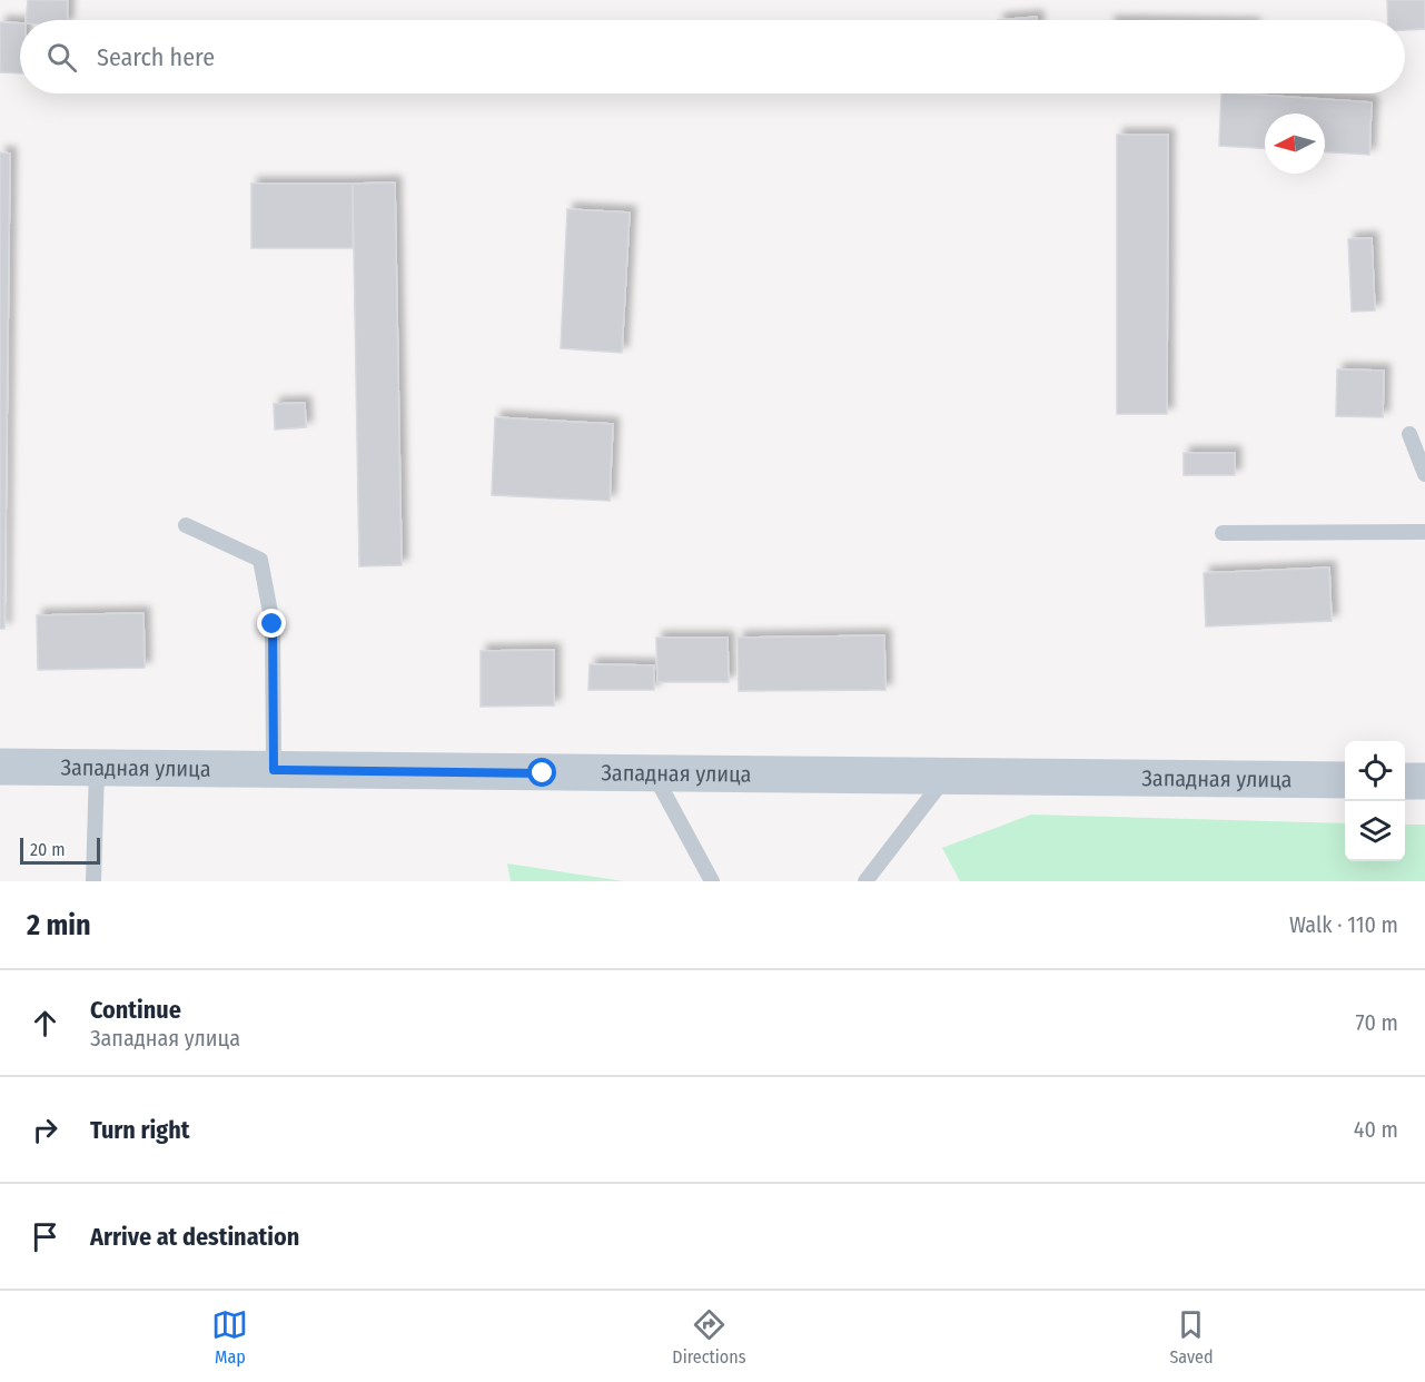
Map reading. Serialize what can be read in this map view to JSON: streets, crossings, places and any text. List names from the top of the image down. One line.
{"streets":{"main road":["Западная улица"]},"scale_bar":"20 m","north":"left","page":{"search":"Search here","scale":"20 m","heading":["2 min","Walk · 110 m"],"list":[["Continue","Западная улица","70 m"],["Turn right","40 m"],"Arrive at destination"],"nav":["Map","Directions","Saved"]}}
